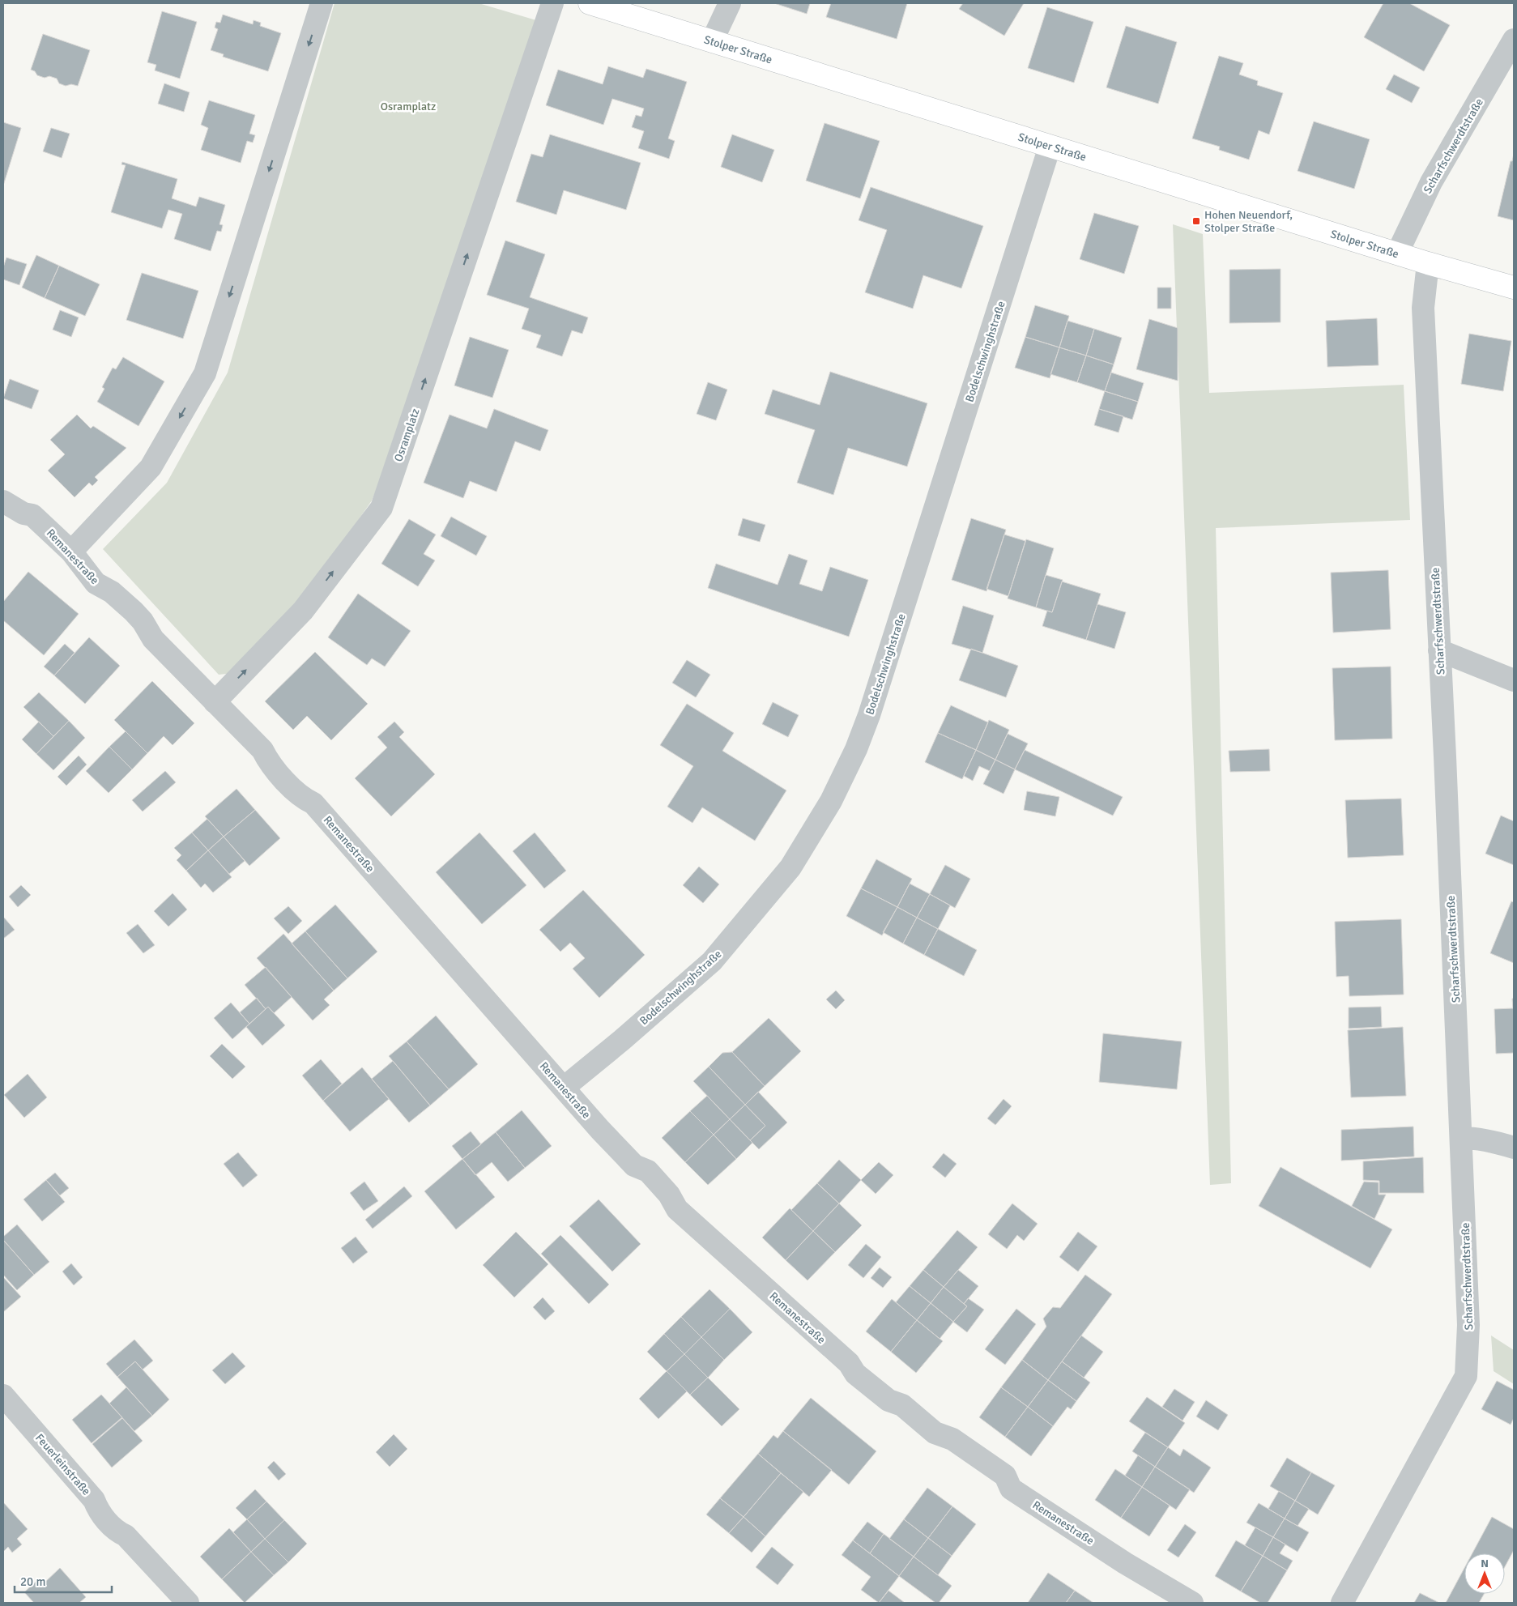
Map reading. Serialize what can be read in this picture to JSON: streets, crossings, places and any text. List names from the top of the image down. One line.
{"streets":{"main road":["Stolper Straße"],"street":["Scharfschwerdtstraße","Bodelschwinghstraße","Osramplatz","Remanestraße","Feuerleinstraße"]},"crossings":[["Stolper Straße","Scharfschwerdtstraße"],["Stolper Straße","Bodelschwinghstraße"],["Bodelschwinghstraße","Remanestraße"],["Osramplatz","Remanestraße"]],"one_way":["Osramplatz"],"parks":["Osramplatz"],"places":{"transit":["Hohen Neuendorf, Stolper Straße"]},"scale_bar":"20 m","north":"top"}
